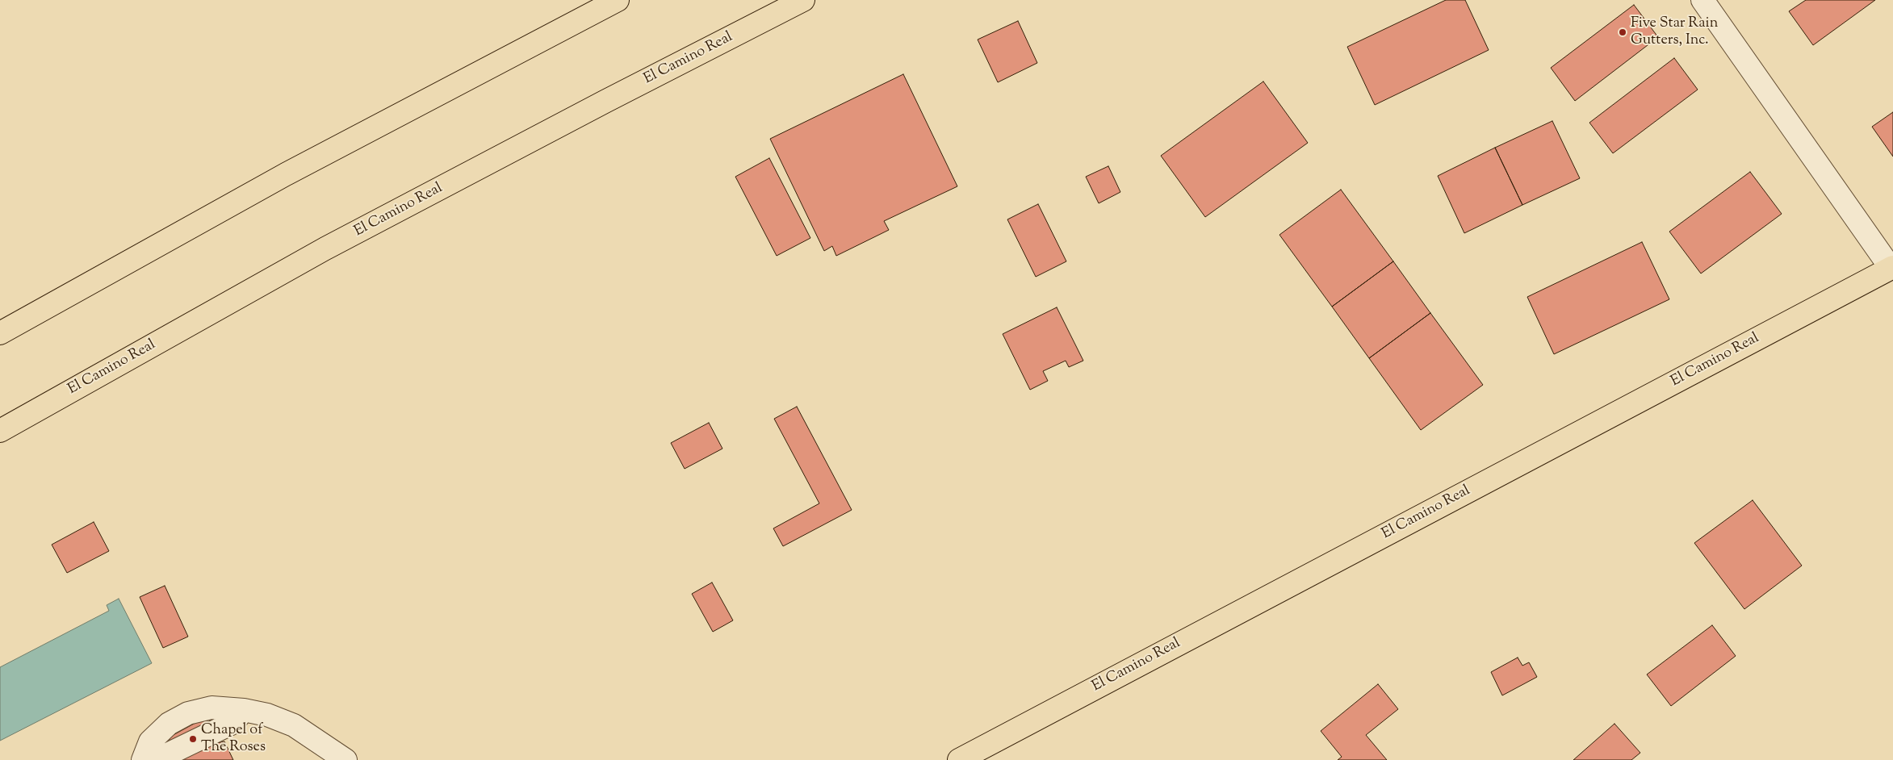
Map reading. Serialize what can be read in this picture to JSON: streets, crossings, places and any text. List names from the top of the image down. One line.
{"streets":{"main road":["El Camino Real"]},"places":["Five Star Rain Gutters, Inc.","Chapel of The Roses"]}
